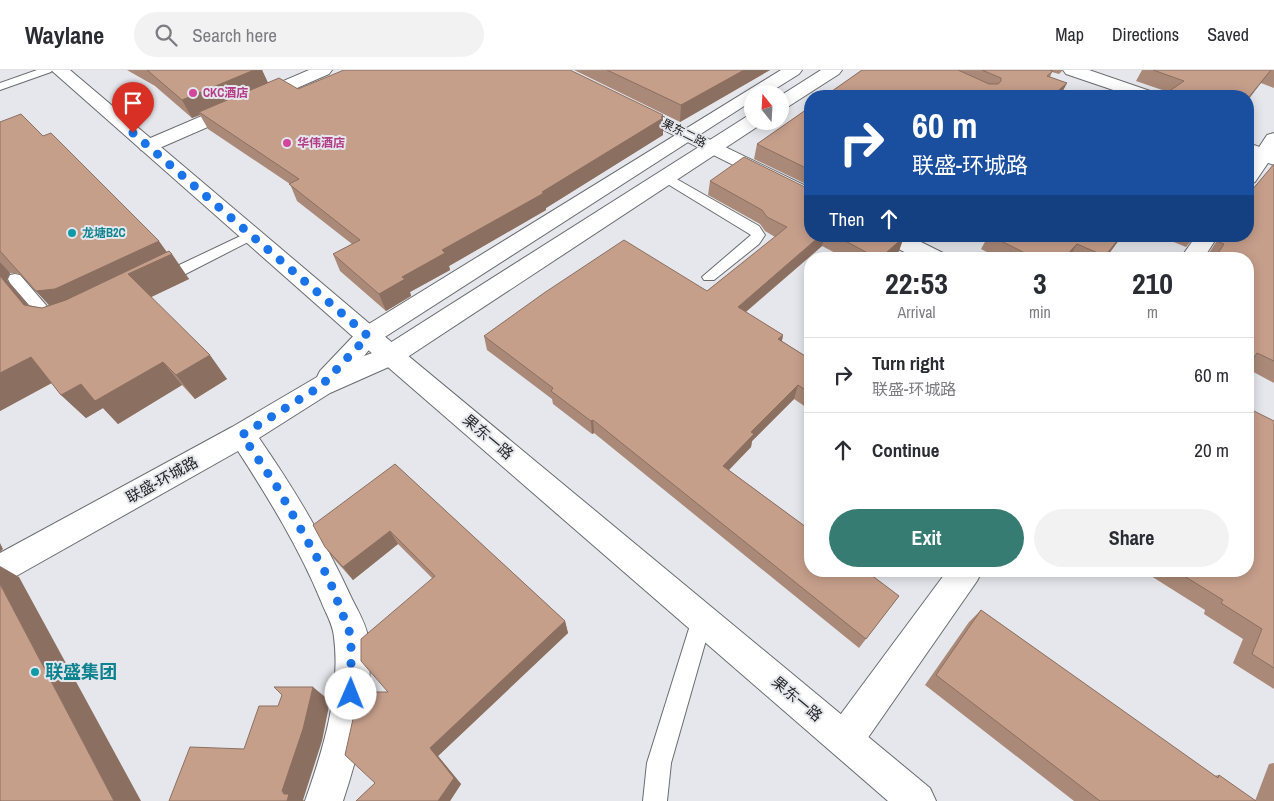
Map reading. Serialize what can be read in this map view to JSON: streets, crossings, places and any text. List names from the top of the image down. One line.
{"streets":{"street":["果东二路","果东一路","联盛-环城路"]},"places":["CKC酒店","华伟酒店","龙塘B2C","联盛集团"],"north":"top","page":{"header":"Waylane","search":"Search here","nav":["Map","Directions","Saved"],"turn":["60 m","联盛-环城路"],"then":"Then","eta":["22:53","Arrival","3","min","210","m"],"list":[{"name":"Turn right","note":"联盛-环城路","value":"60 m"},{"name":"Continue","value":"20 m"}],"buttons":["Exit","Share"]}}
